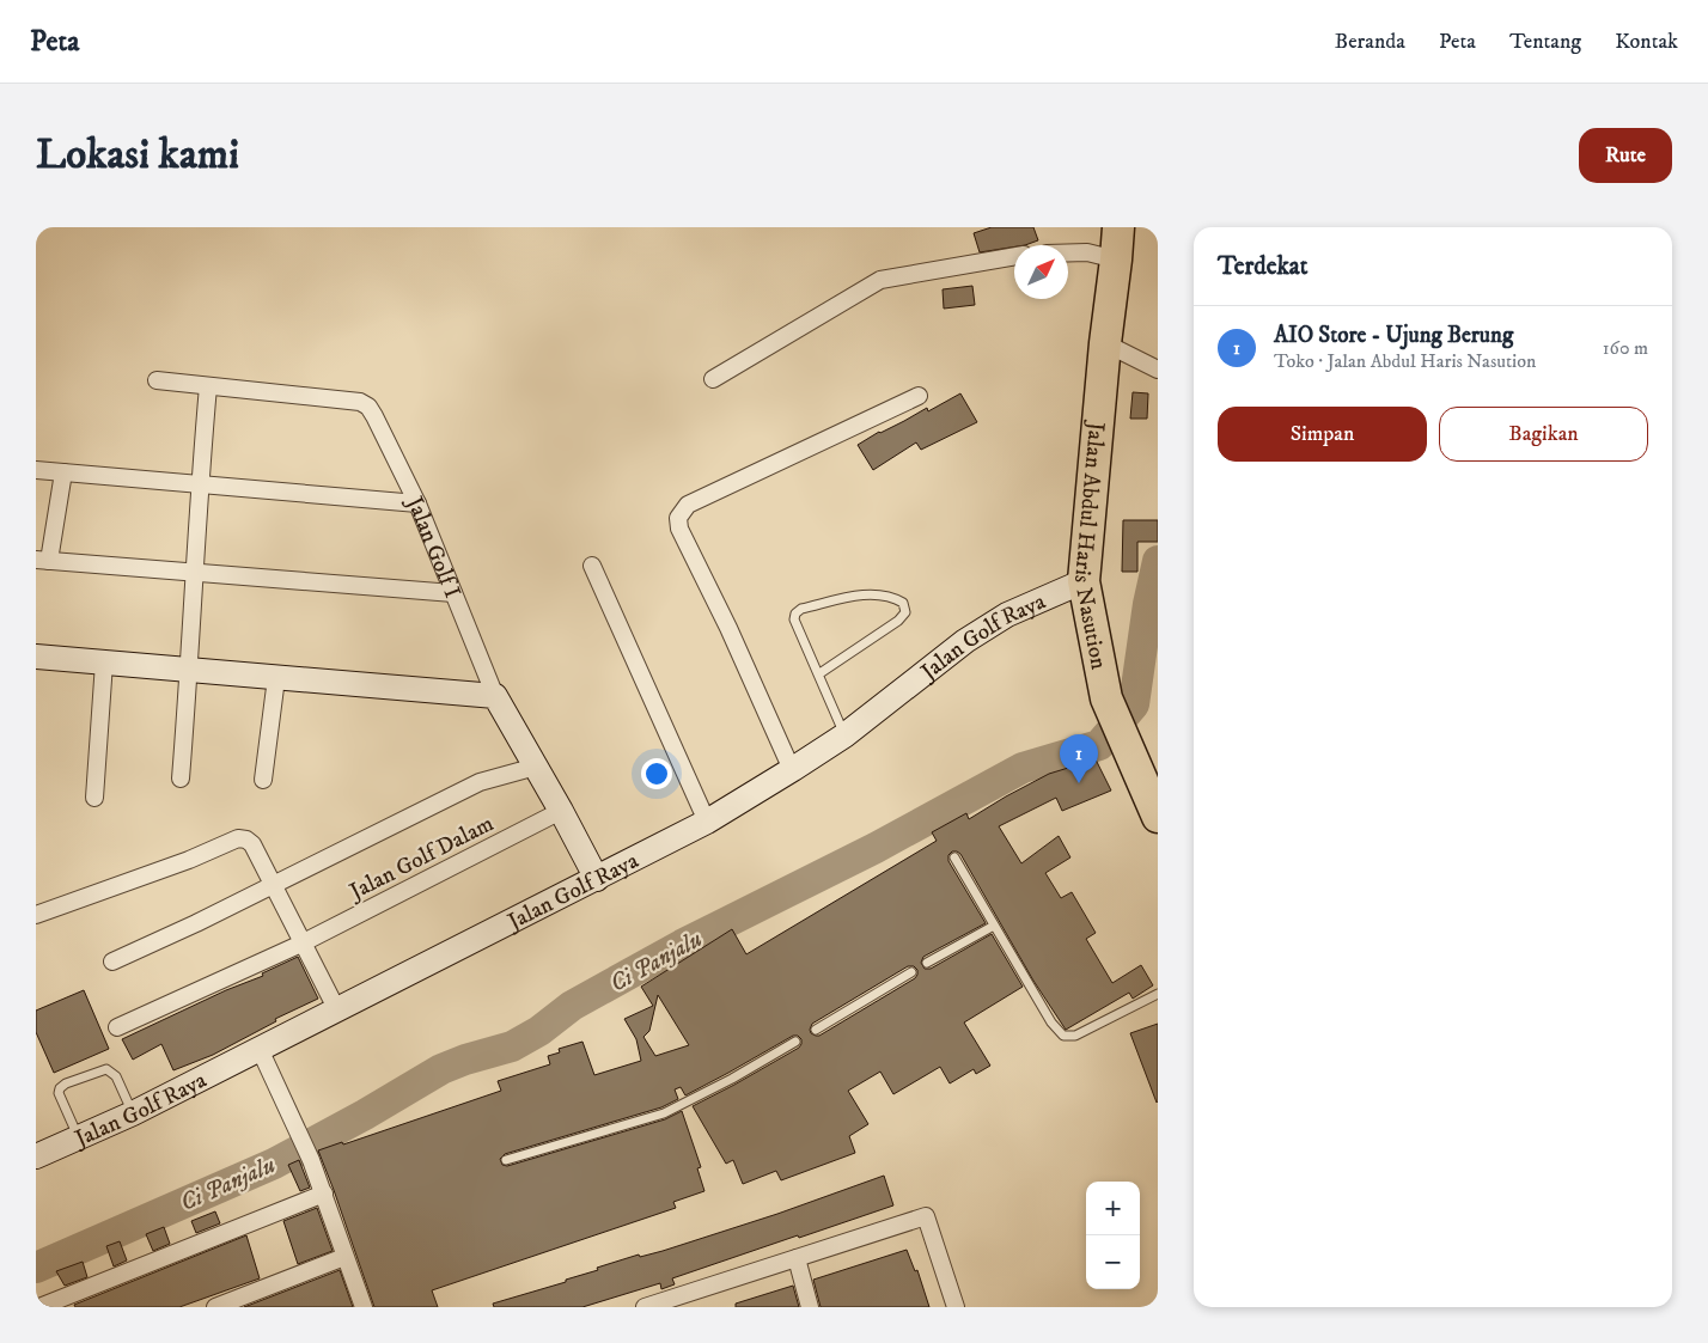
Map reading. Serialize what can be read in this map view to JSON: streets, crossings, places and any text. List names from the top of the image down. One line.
{"streets":{"highway":["Jalan Abdul Haris Nasution"],"street":["Jalan Golf I","Jalan Golf Raya","Jalan Golf Dalam"]},"crossings":[["Jalan Abdul Haris Nasution","Jalan Golf Raya"],["Jalan Golf I","Jalan Golf Raya"],["Jalan Golf I","Jalan Golf Dalam"]],"water":["Ci Panjalu"],"north":"top right","page":{"header":"Peta","nav":["Beranda","Peta","Tentang","Kontak"],"buttons":["Rute",["Simpan","Bagikan"]],"title":"Lokasi kami","heading":"Terdekat","list":[{"mark":"1","name":"AIO Store - Ujung Berung","note":"Toko · Jalan Abdul Haris Nasution","value":"160 m"}],"pins":"1","map_buttons":["+","−"]}}
